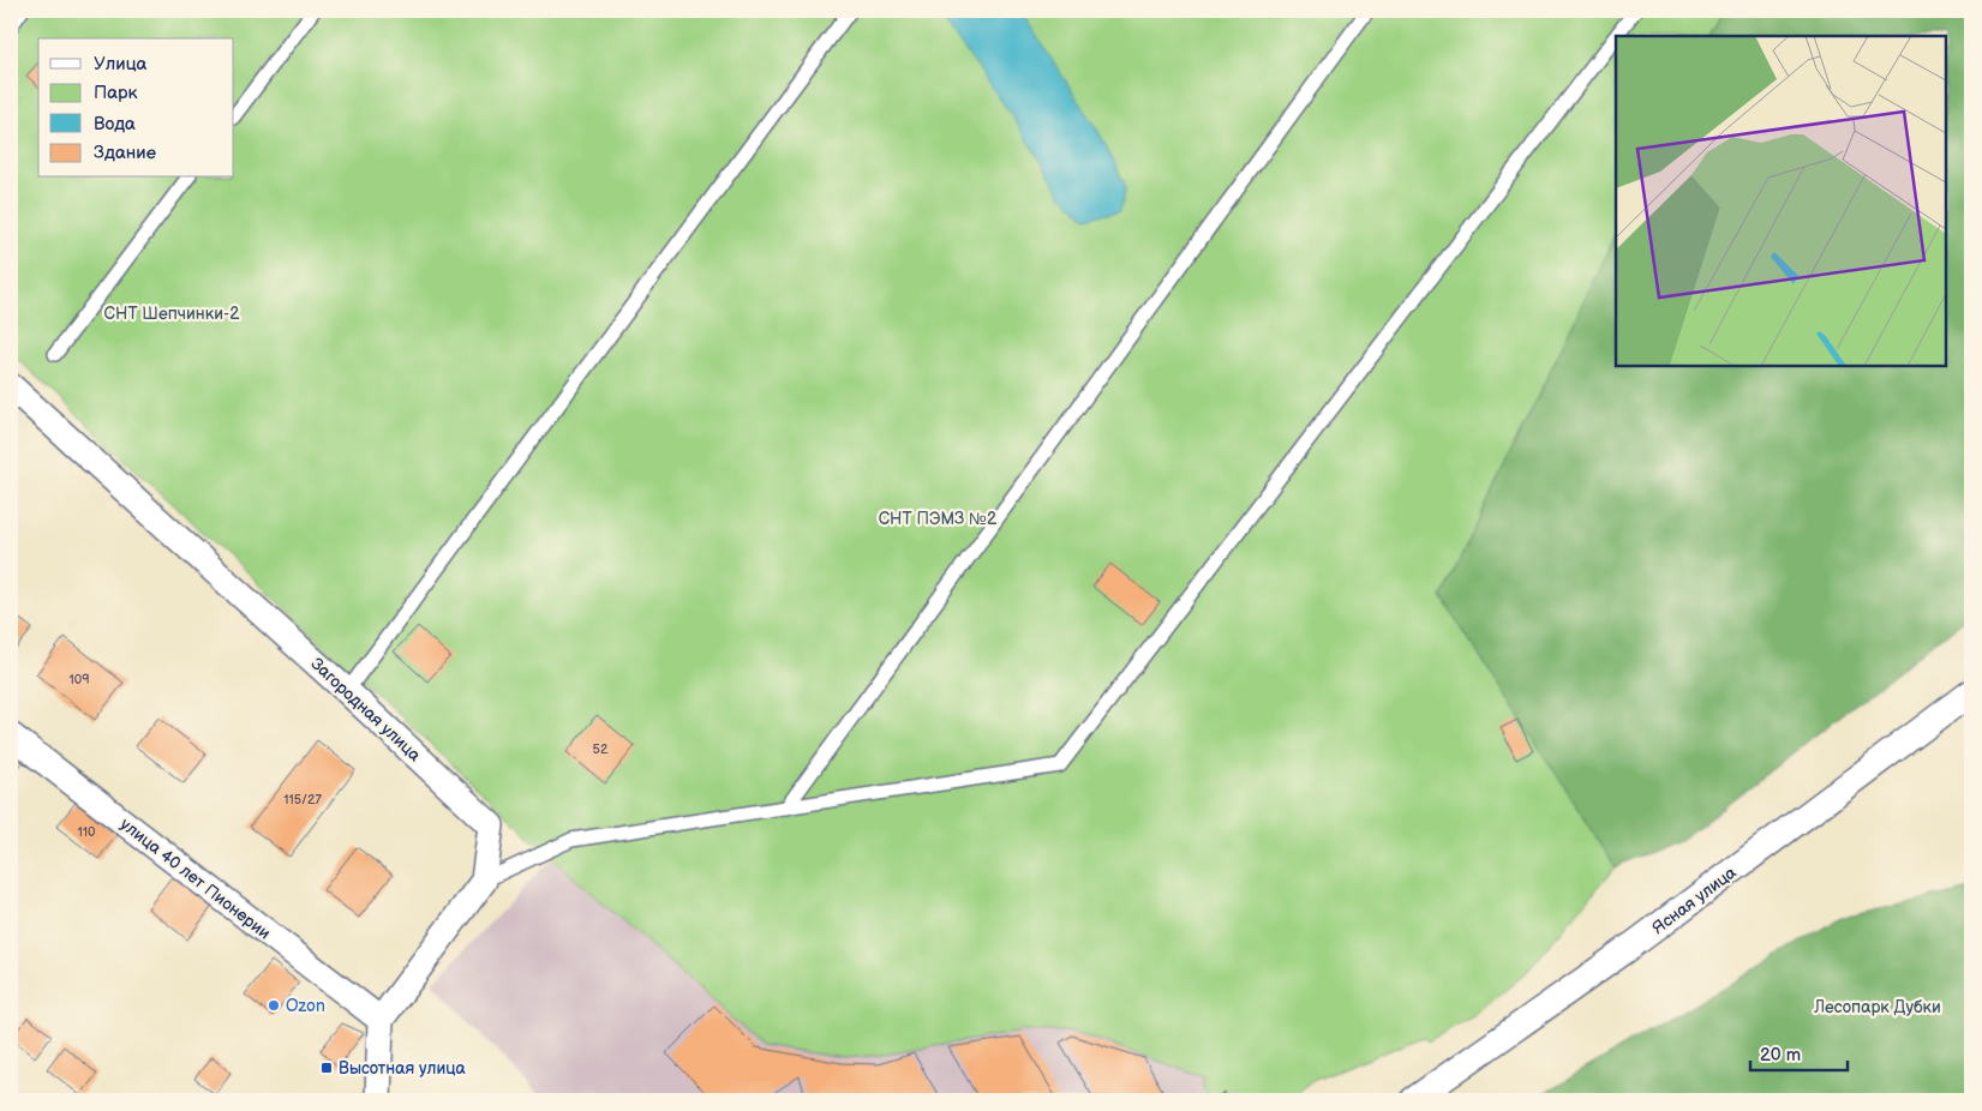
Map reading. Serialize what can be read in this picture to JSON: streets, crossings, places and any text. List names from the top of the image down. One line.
{"streets":{"street":["Загородная улица","улица 40 лет Пионерии","Ясная улица"]},"crossings":[["Загородная улица","улица 40 лет Пионерии"]],"parks":["СНТ Шепчинки-2","СНТ ПЭМЗ №2","Лесопарк Дубки"],"places":{"other":["Ozon"],"transit":["Высотная улица"]},"house_numbers":["109","52","115/27","110"],"legend":["Улица","Парк","Вода","Здание"],"scale_bar":"20 m"}
